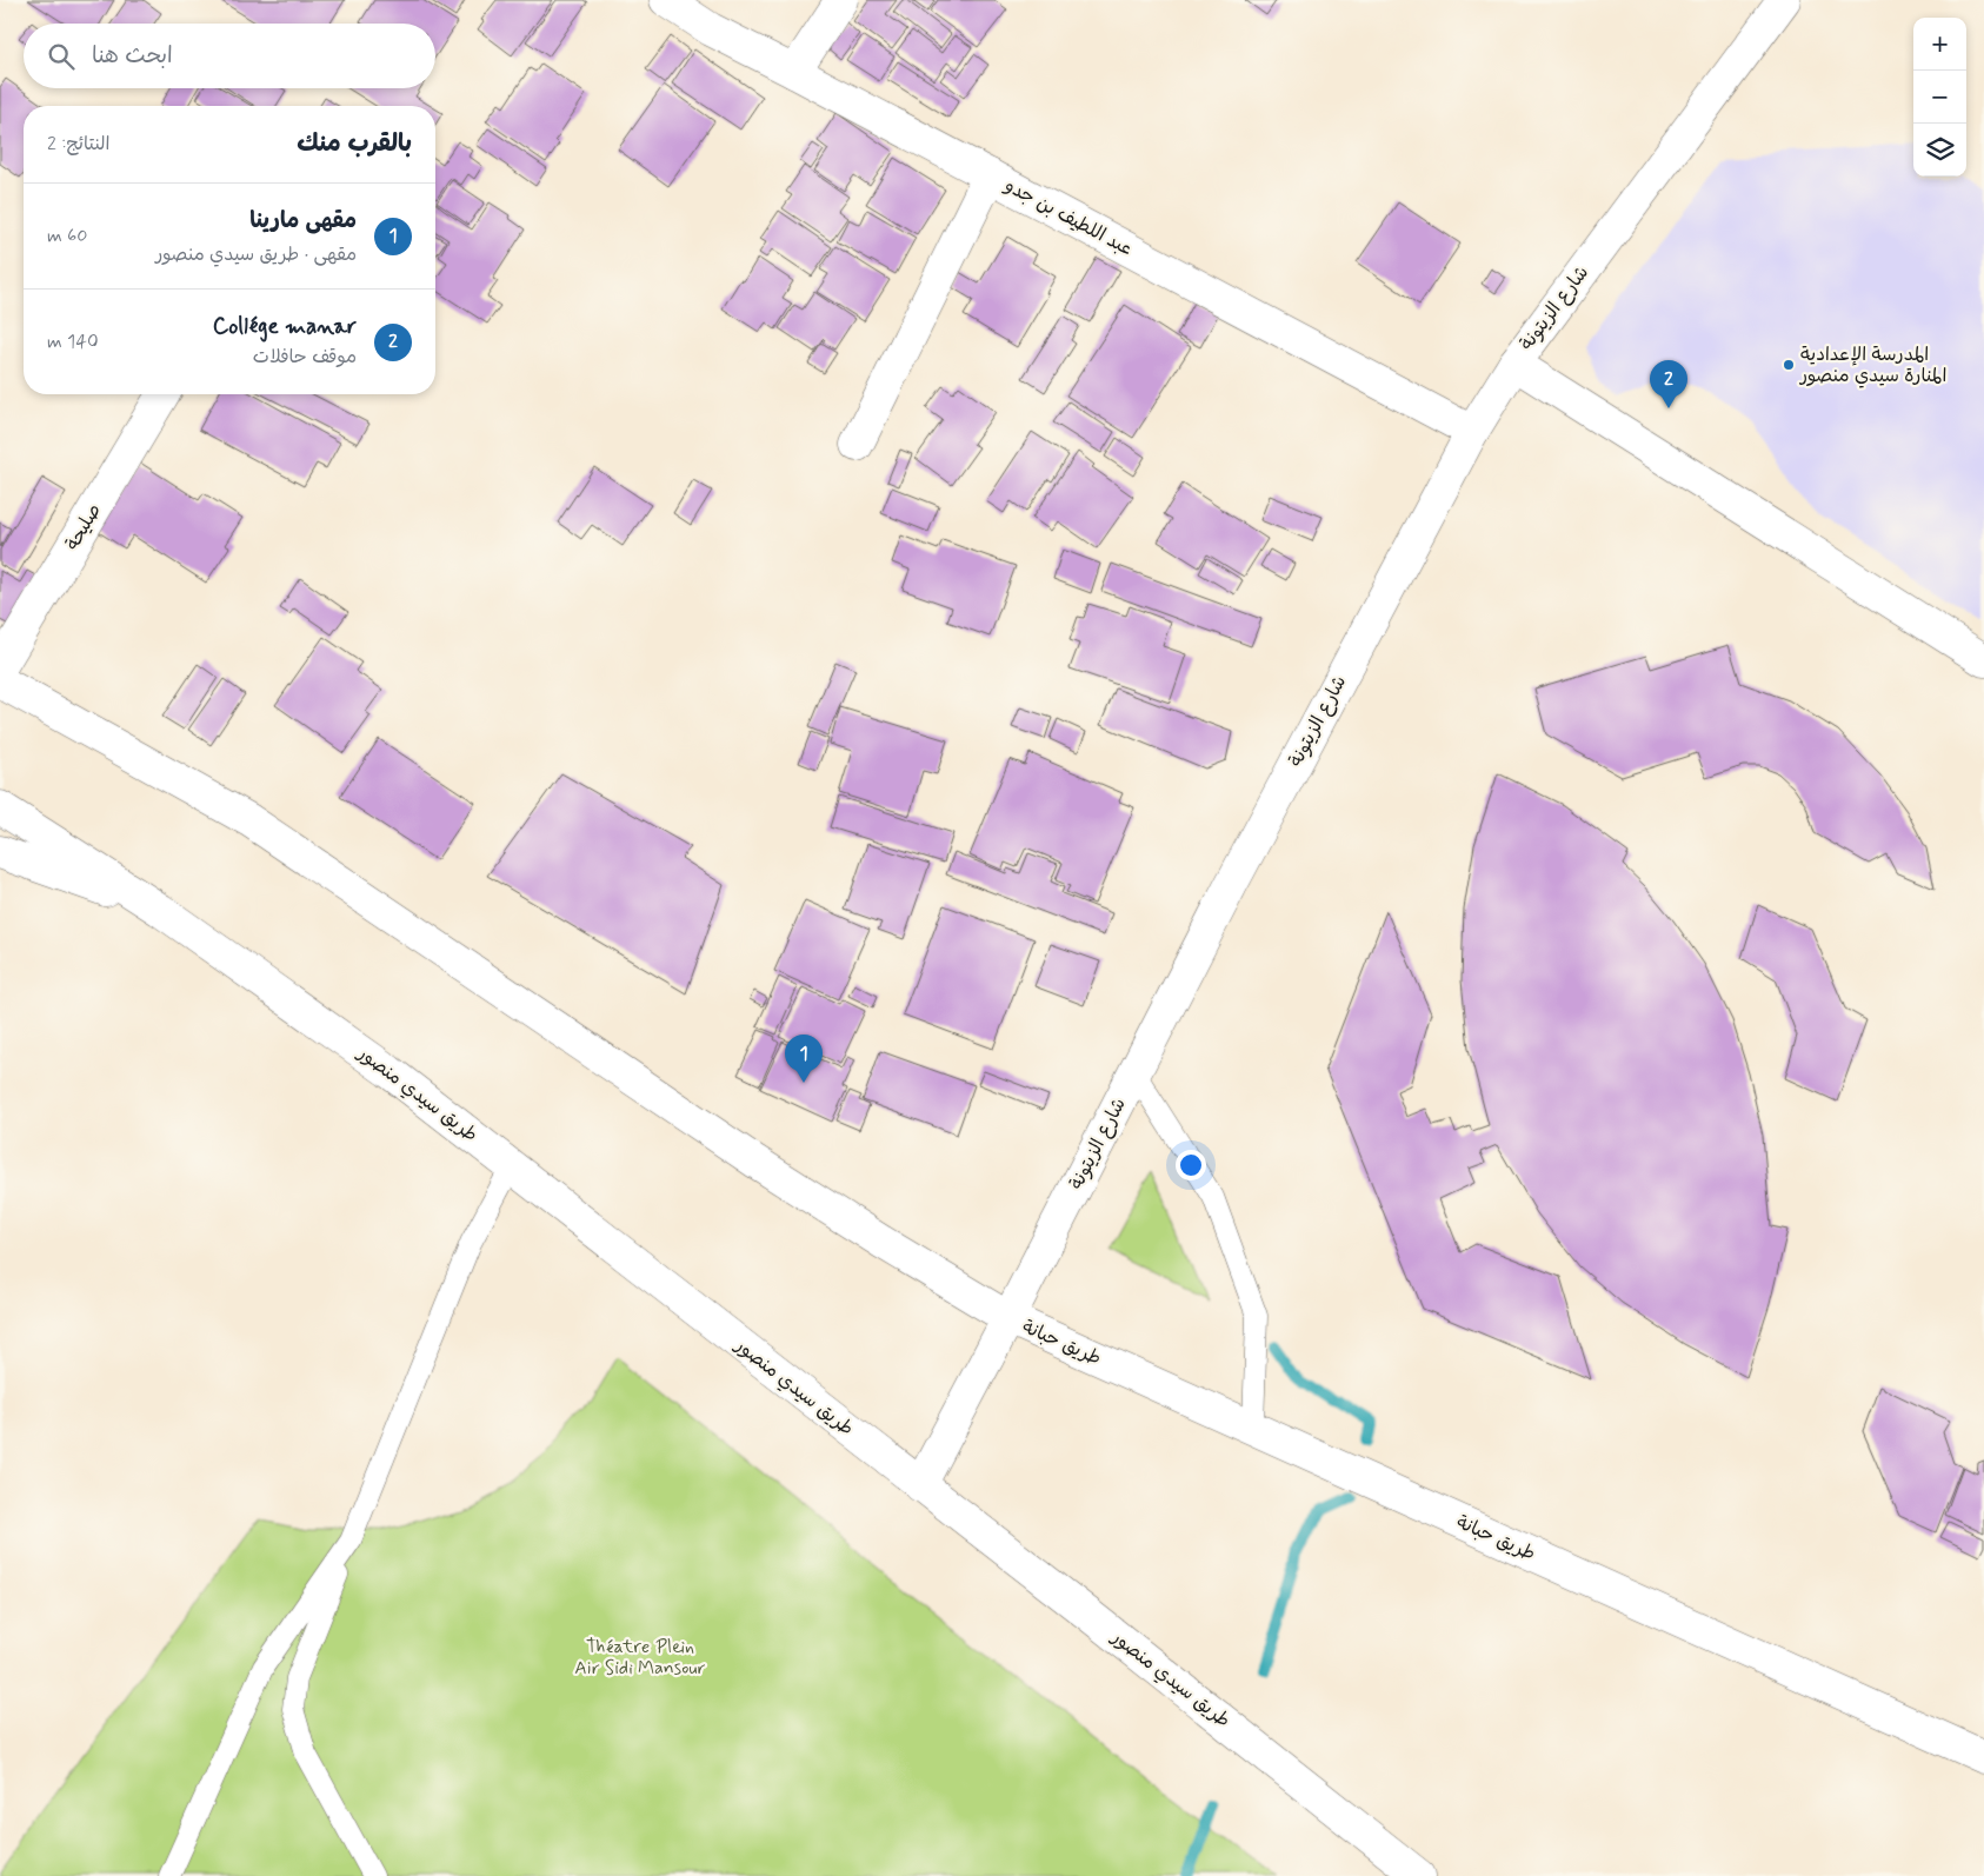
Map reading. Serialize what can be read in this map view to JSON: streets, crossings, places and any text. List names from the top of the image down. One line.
{"streets":{"street":["عبد اللطيف بن جدو","شارع الزيتونة","صليحة","طريق سيدي منصور","طريق حبانة"]},"crossings":[["عبد اللطيف بن جدو","شارع الزيتونة"],["شارع الزيتونة","طريق سيدي منصور"],["شارع الزيتونة","طريق حبانة"]],"parks":["Théatre Plein Air Sidi Mansour"],"places":["المدرسة الإعدادية المنارة سيدي منصور"],"page":{"map_buttons":["+","−"],"search":"ابحث هنا","heading":["بالقرب منك","النتائج: 2"],"list":[{"mark":"1","name":"مقهى مارينا","note":"مقهى · طريق سيدي منصور","value":"60 m"},{"mark":"2","name":"Collége manar","note":"موقف حافلات","value":"140 m"}],"pins":["2","1"]}}
